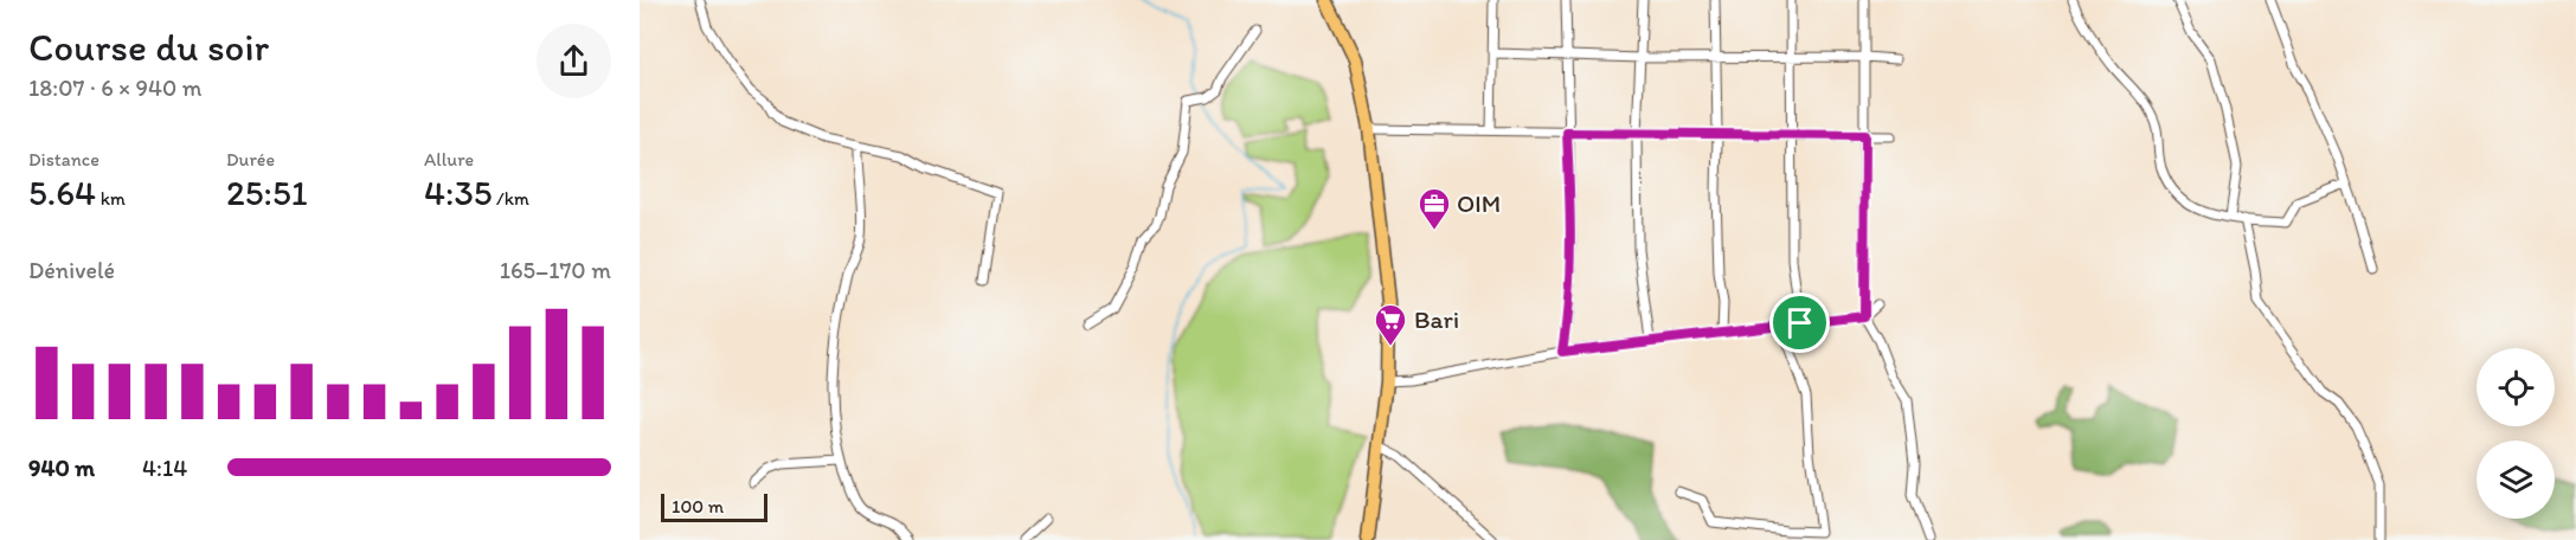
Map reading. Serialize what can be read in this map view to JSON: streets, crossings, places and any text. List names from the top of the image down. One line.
{"places":{"office":["OIM"],"supermarket":["Bari"]},"scale_bar":"100 m","page":{"heading":["Course du soir","18:07 · 6 × 940 m"],"stats":[["Distance","5.64 km"],["Durée","25:51"],["Allure","4:35 /km"]],"chart":["Dénivelé","165–170 m"],"list":[{"name":"940 m","note":"4:14"}],"scale":"100 m"}}
